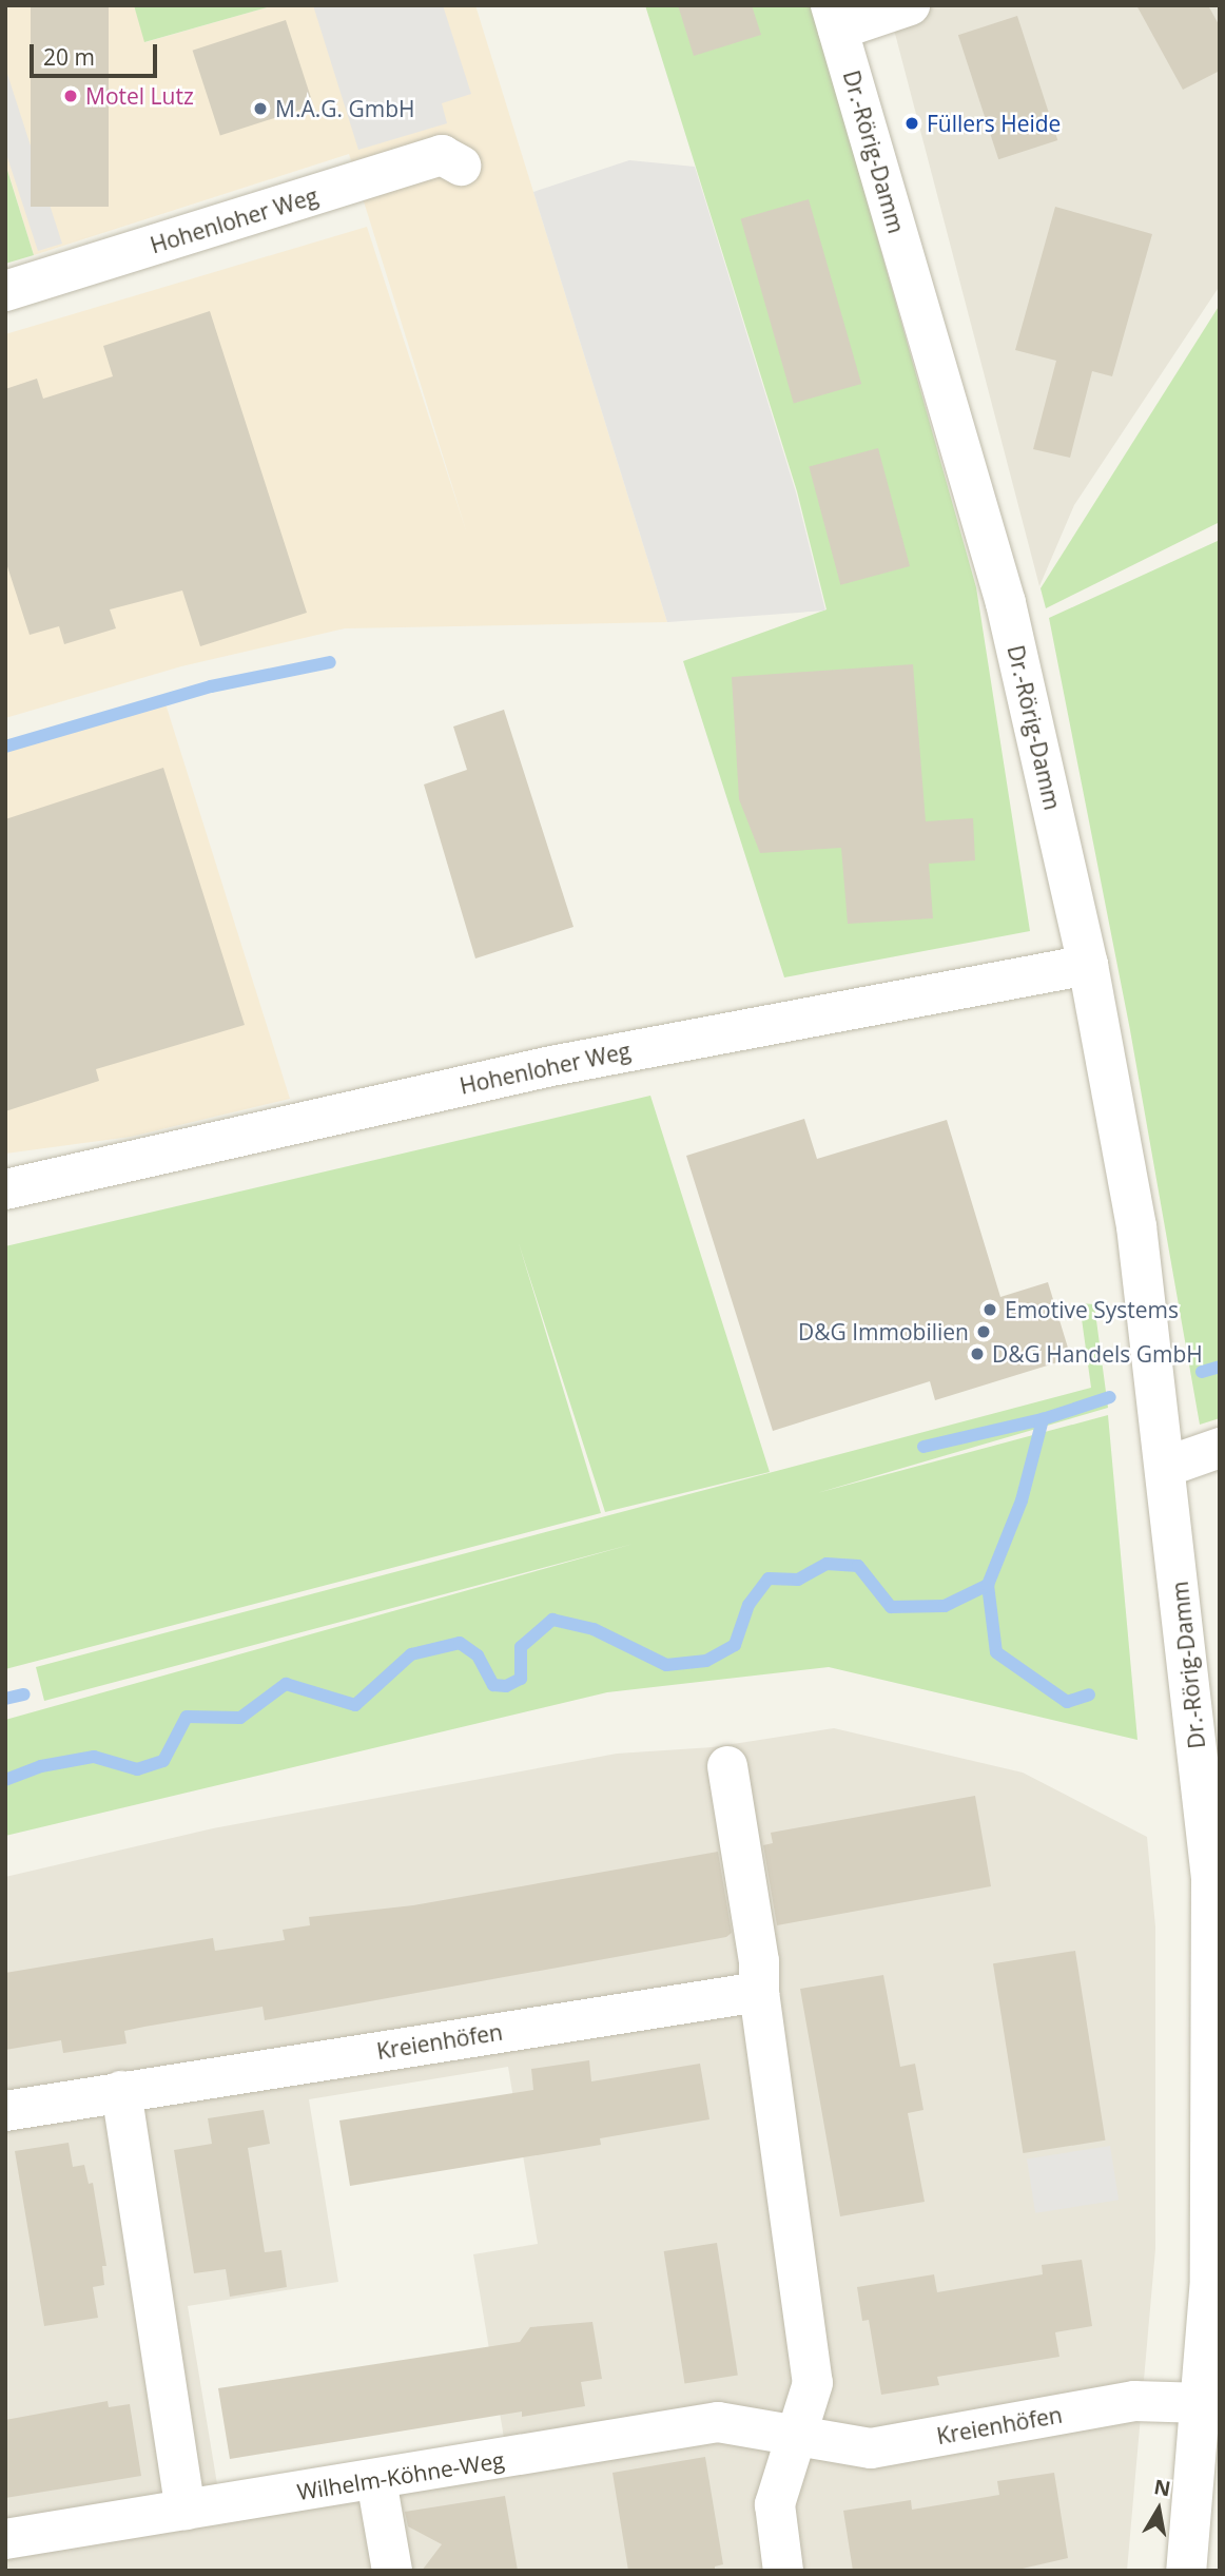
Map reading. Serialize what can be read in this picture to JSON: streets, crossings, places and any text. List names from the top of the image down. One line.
{"streets":{"street":["Dr.-Rörig-Damm","Hohenloher Weg","Kreienhöfen","Wilhelm-Köhne-Weg"]},"crossings":[["Dr.-Rörig-Damm","Hohenloher Weg"],["Dr.-Rörig-Damm","Kreienhöfen"],["Kreienhöfen","Wilhelm-Köhne-Weg"]],"places":["Motel Lutz","M.A.G. GmbH","Füllers Heide","Emotive Systems","D&G Immobilien","D&G Handels GmbH"],"scale_bar":"20 m","north":"top"}
